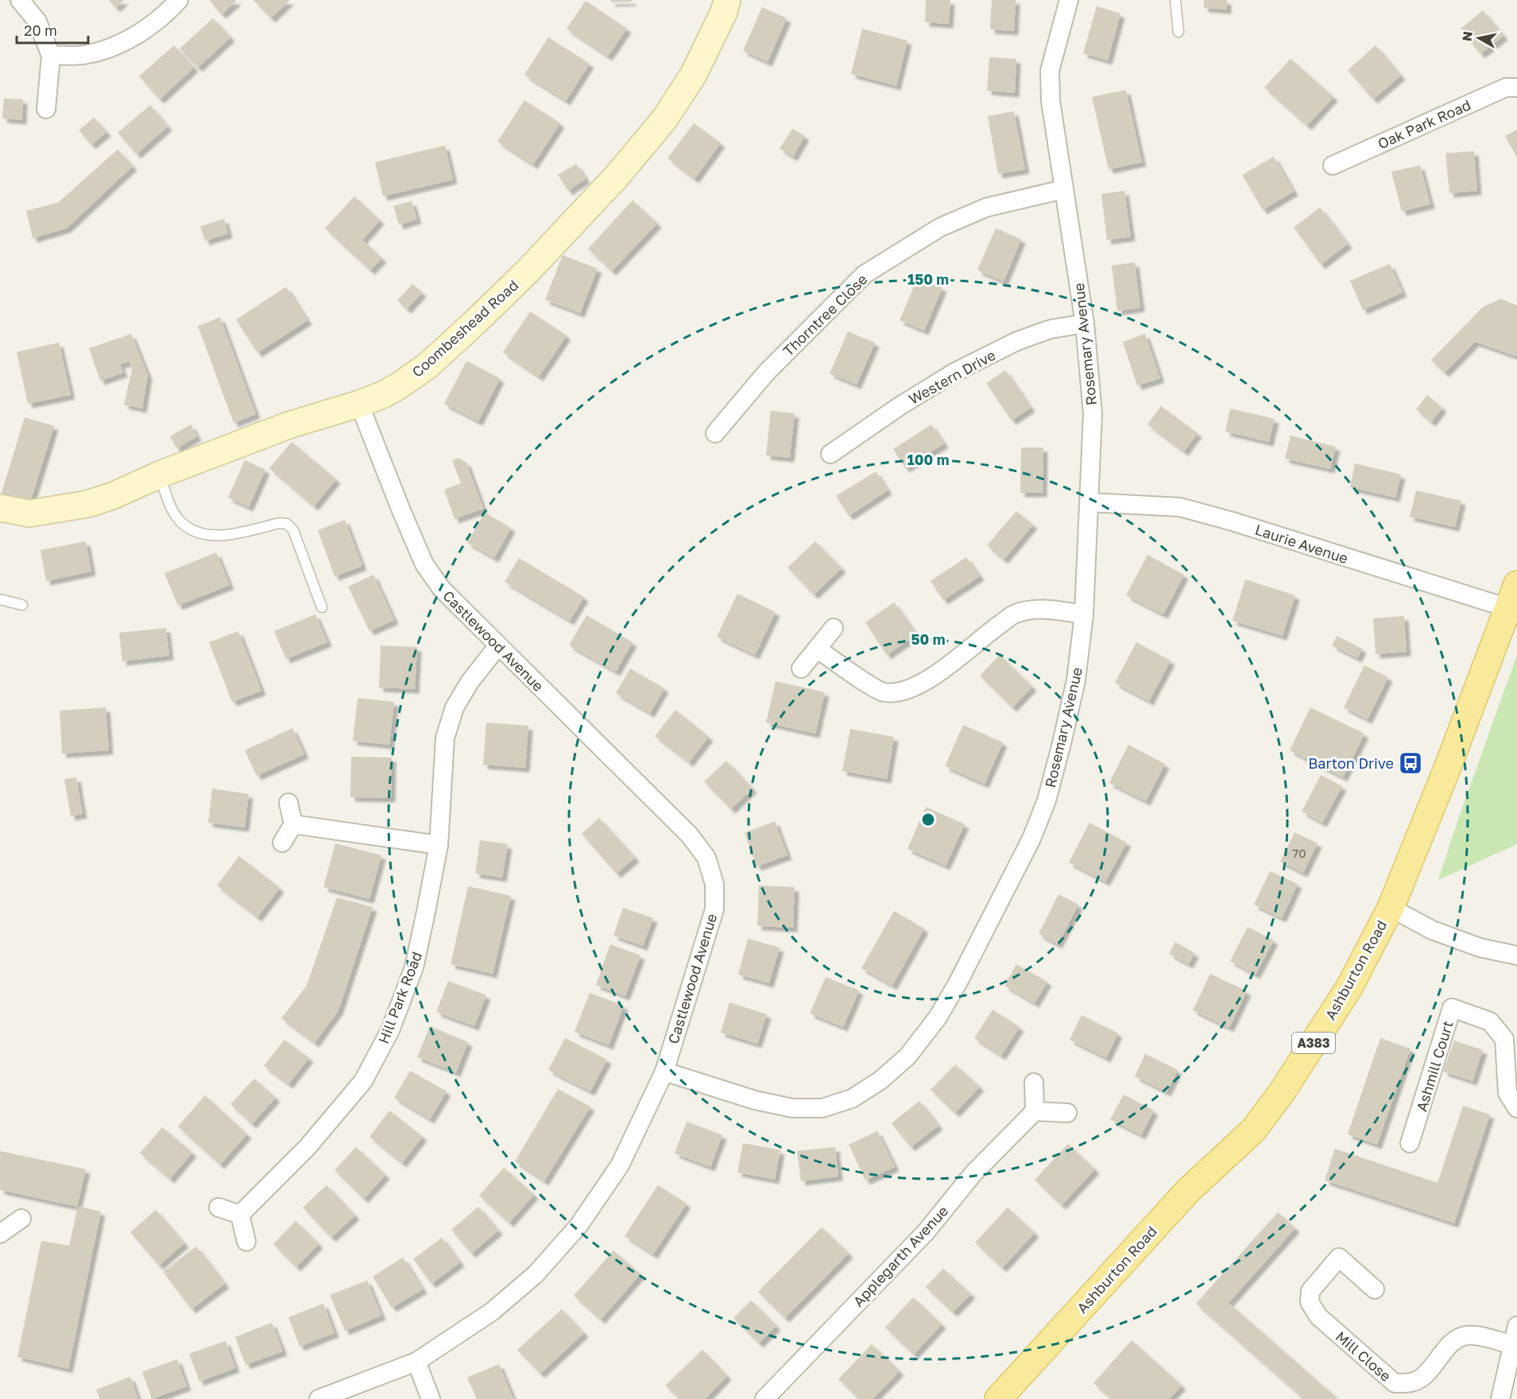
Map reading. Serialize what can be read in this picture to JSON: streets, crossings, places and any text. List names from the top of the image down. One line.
{"streets":{"main road":["Ashburton Road","A383"],"street":["Oak Park Road","Thorntree Close","Coombeshead Road","Rosemary Avenue","Western Drive","Laurie Avenue","Castlewood Avenue","Hill Park Road","Ashmill Court","Applegarth Avenue","Mill Close"]},"crossings":[["Thorntree Close","Rosemary Avenue"],["Coombeshead Road","Castlewood Avenue"],["Rosemary Avenue","Western Drive"],["Rosemary Avenue","Laurie Avenue"],["Rosemary Avenue","Castlewood Avenue"],["Laurie Avenue","Ashburton Road"],["Castlewood Avenue","Hill Park Road"]],"places":{"bus stop":["Barton Drive"]},"house_numbers":["70"],"scale_bar":"20 m","north":"left","rings":["150 m","100 m","50 m"]}
